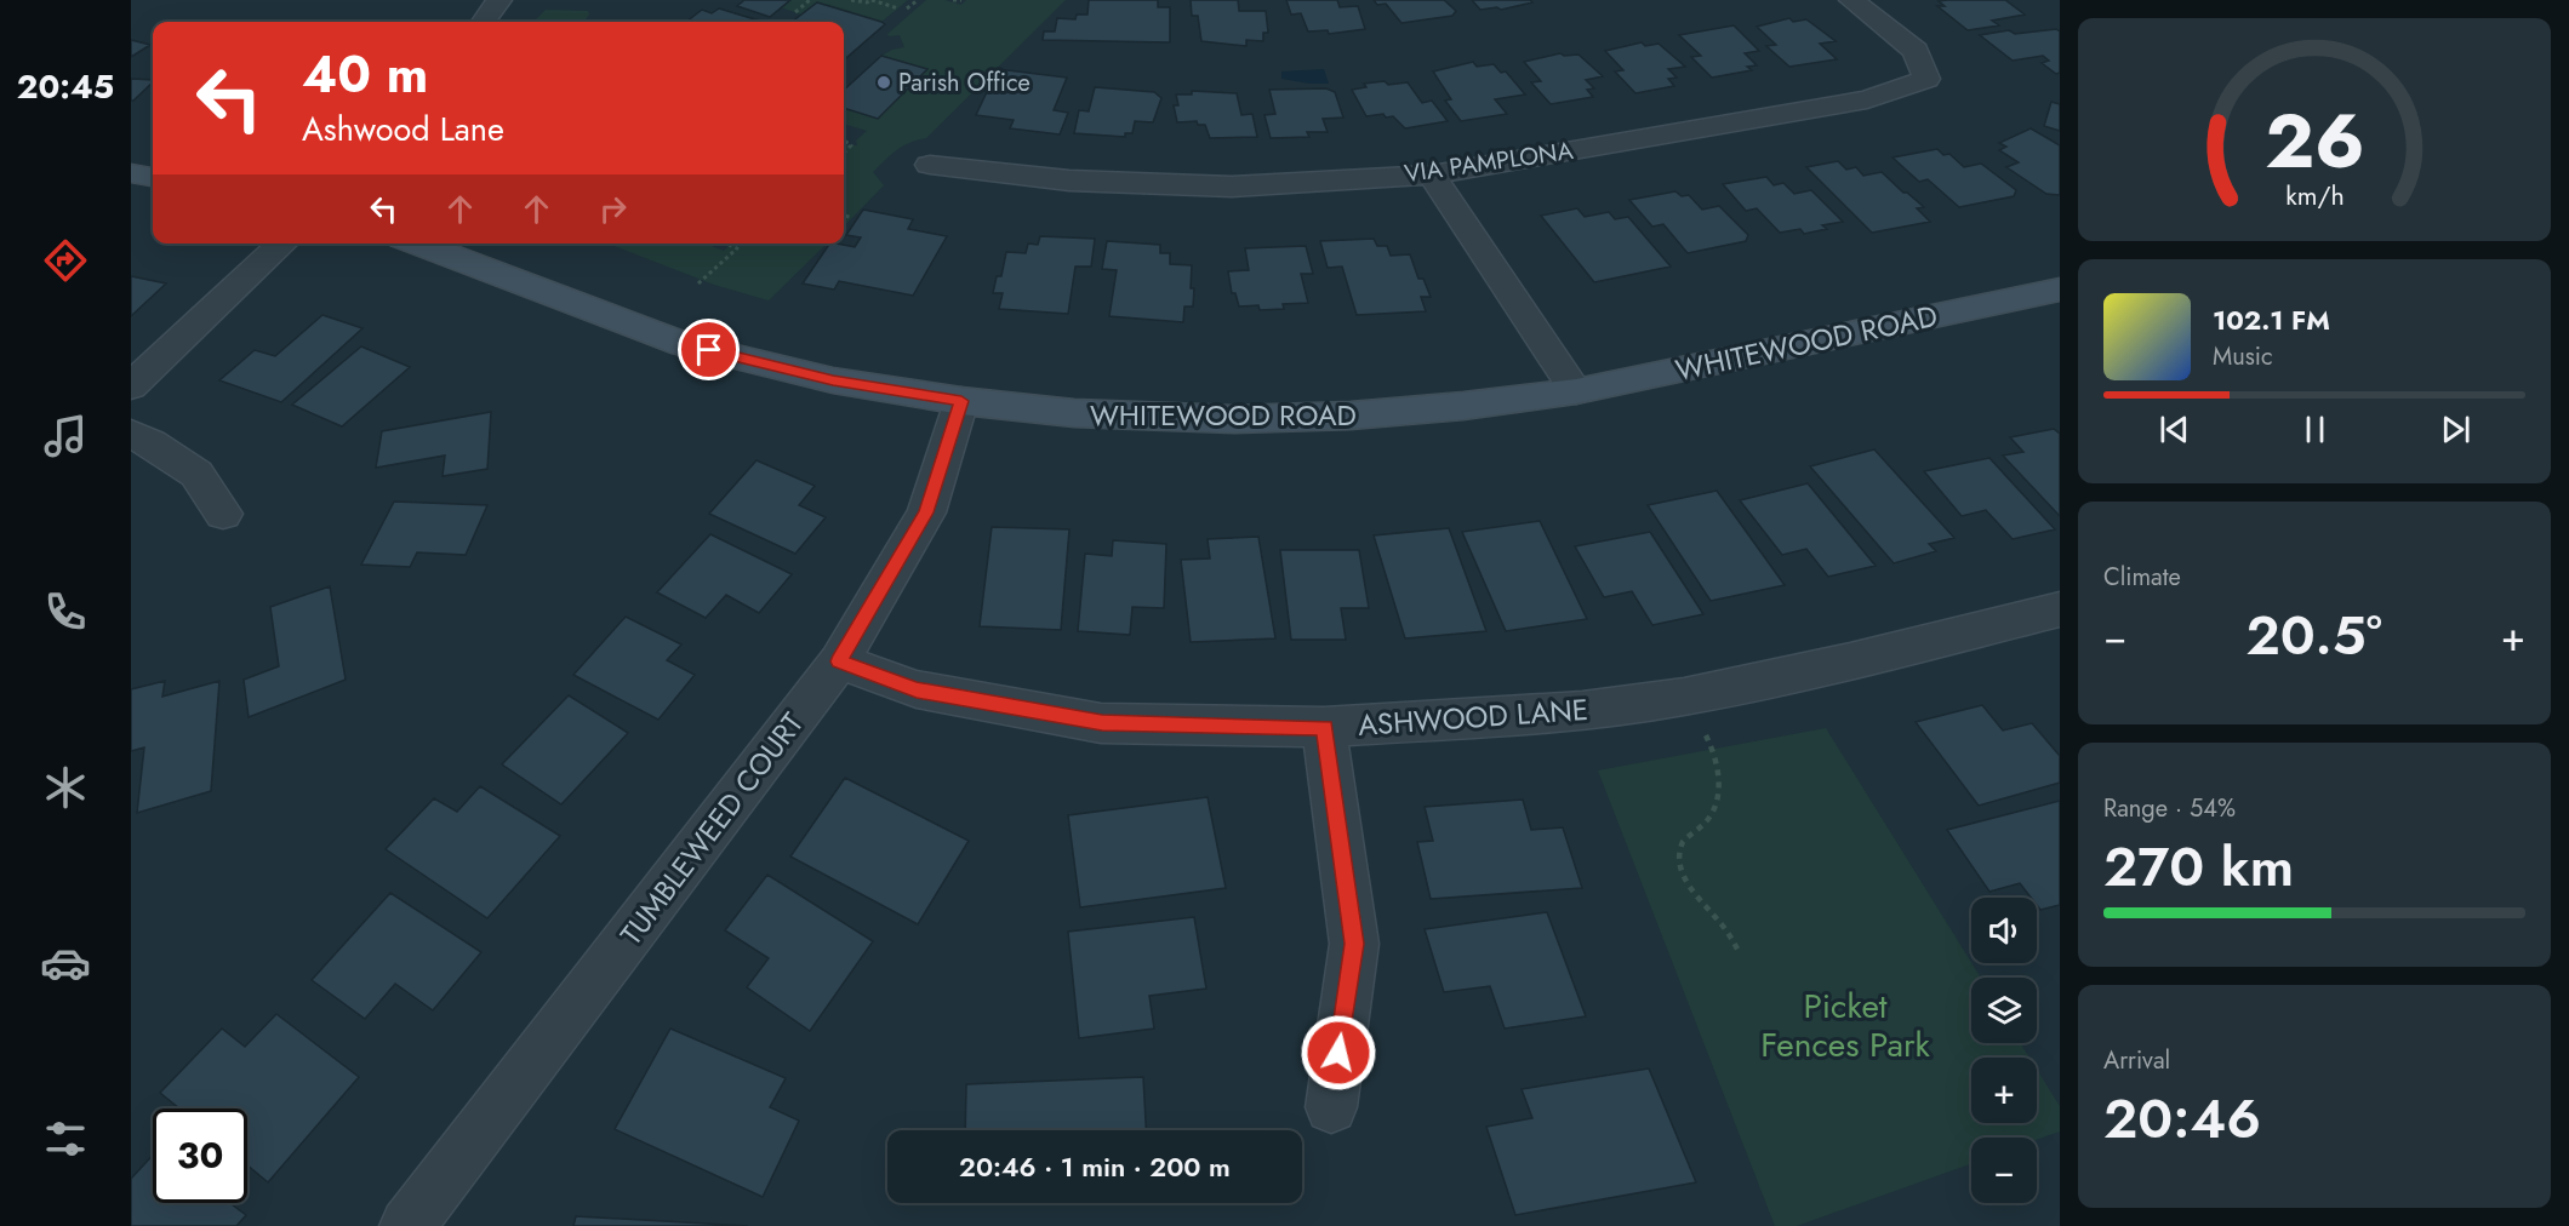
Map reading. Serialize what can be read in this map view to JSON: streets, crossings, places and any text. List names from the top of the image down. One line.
{"streets":{"main road":["WHITEWOOD ROAD"],"street":["VIA PAMPLONA","ASHWOOD LANE","TUMBLEWEED COURT"]},"crossings":[["WHITEWOOD ROAD","TUMBLEWEED COURT"],["ASHWOOD LANE","TUMBLEWEED COURT"]],"parks":["Picket Fences Park"],"places":["Parish Office"],"page":{"tabs":"20:45","turn":["40 m","Ashwood Lane"],"song":["102.1 FM","Music"],"tile":["Climate",["Range · 54%","270 km"],["Arrival","20:46"]],"heat":["−","20.5°","+"],"map_buttons":["+","−"],"limit":"30","trip":"20:46 · 1 min · 200 m","gauge":["26","km/h"]}}
